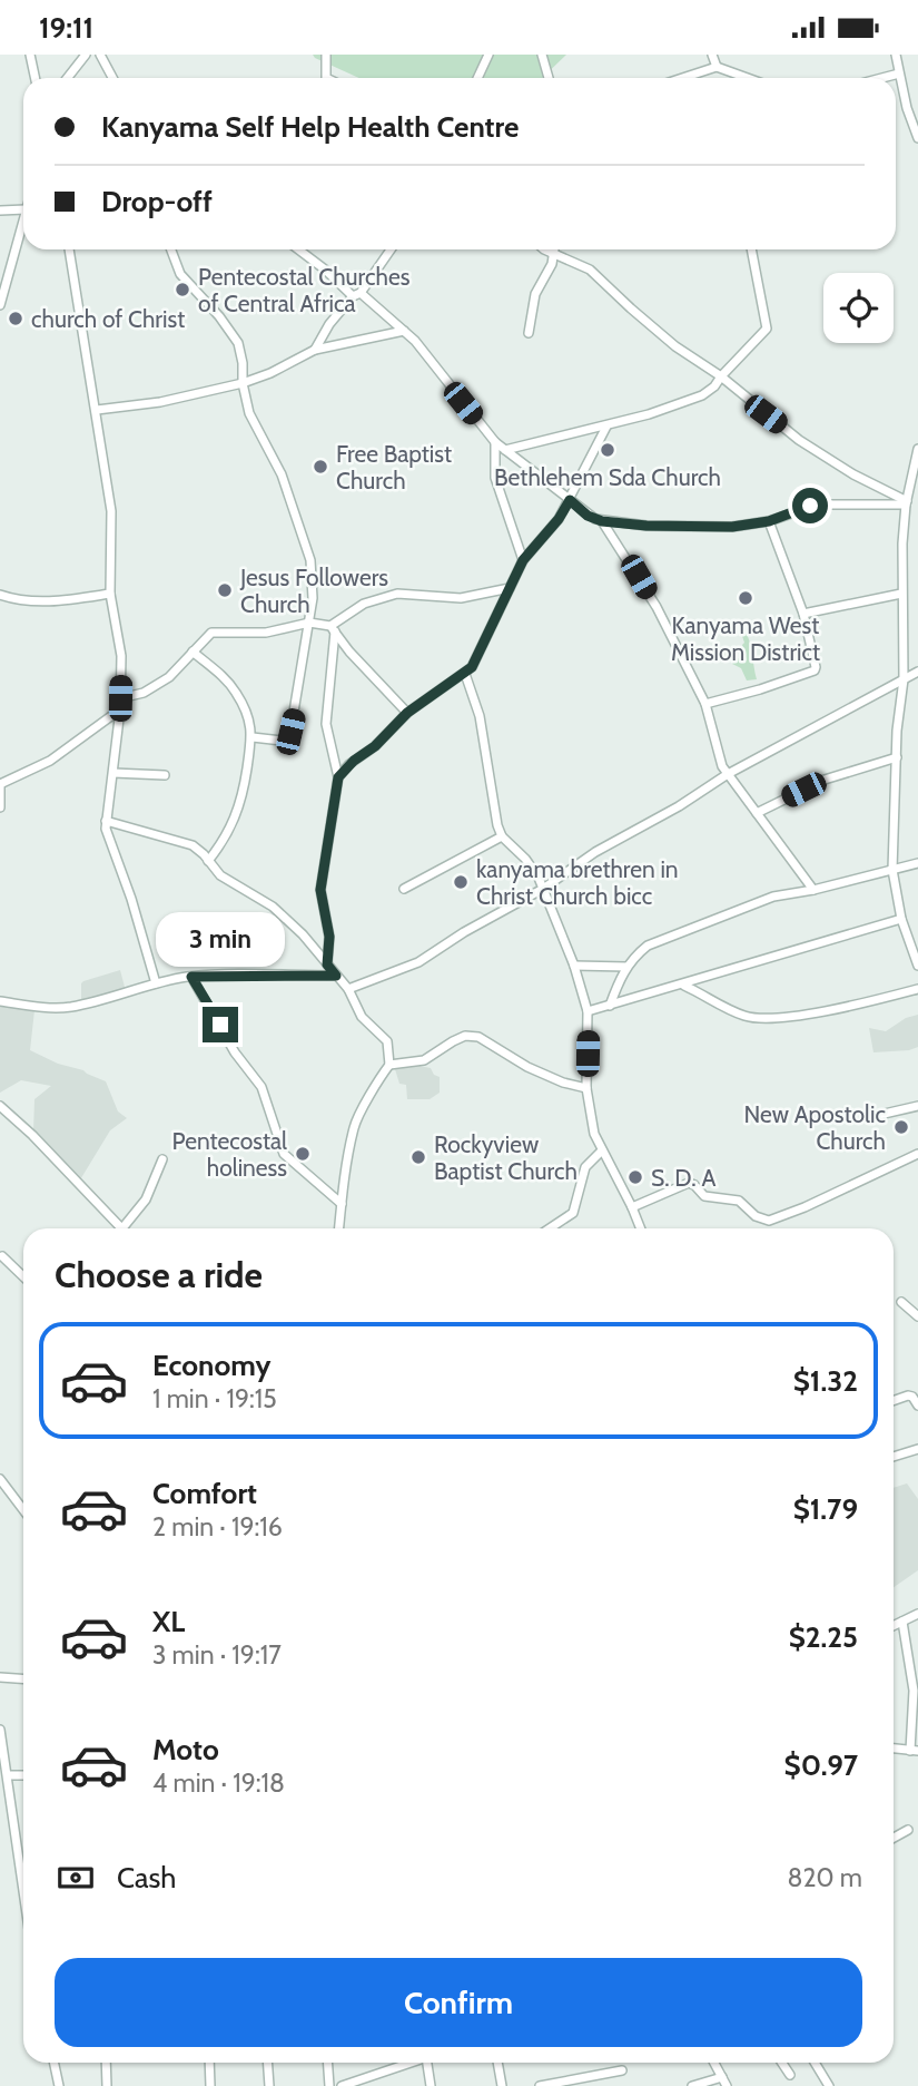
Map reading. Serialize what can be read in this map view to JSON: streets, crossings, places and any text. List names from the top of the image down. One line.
{"places":["Pentecostal Churches of Central Africa","church of Christ","Bethlehem Sda Church","Free Baptist Church","Jesus Followers Church","Kanyama West Mission District","kanyama brethren in Christ Church bicc","New Apostolic Church","Pentecostal holiness","Rockyview Baptist Church","S. D. A"],"page":{"status":"19:11","banner":["Kanyama Self Help Health Centre","Drop-off"],"bubble":"3 min","heading":"Choose a ride","list":[{"name":"Economy","note":"1 min · 19:15","value":"$1.32"},{"name":"Comfort","note":"2 min · 19:16","value":"$1.79"},{"name":"XL","note":"3 min · 19:17","value":"$2.25"},{"name":"Moto","note":"4 min · 19:18","value":"$0.97"}],"pay":["Cash","820 m"],"buttons":"Confirm"}}
